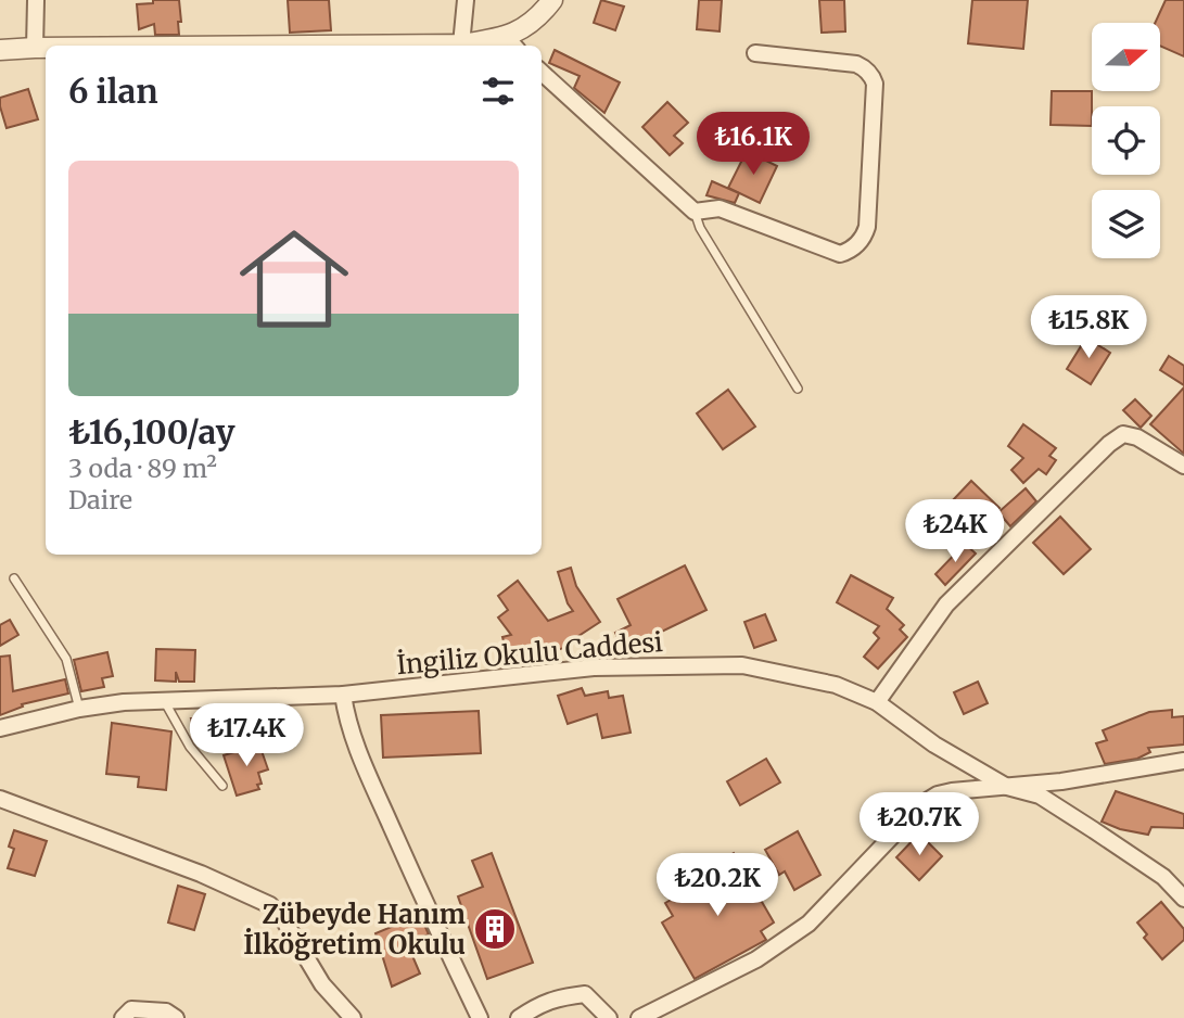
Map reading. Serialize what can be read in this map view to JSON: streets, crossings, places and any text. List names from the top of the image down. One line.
{"streets":{"street":["İngiliz Okulu Caddesi"]},"places":{"building":["Zübeyde Hanım İlköğretim Okulu"]},"north":"right","page":{"heading":"6 ilan","price":["₺16.1K","₺15.8K","₺24K","₺17.4K","₺20.7K","₺20.2K"],"list":[{"name":"₺16,100/ay","note":"3 oda · 89 m² · Daire"}]}}
